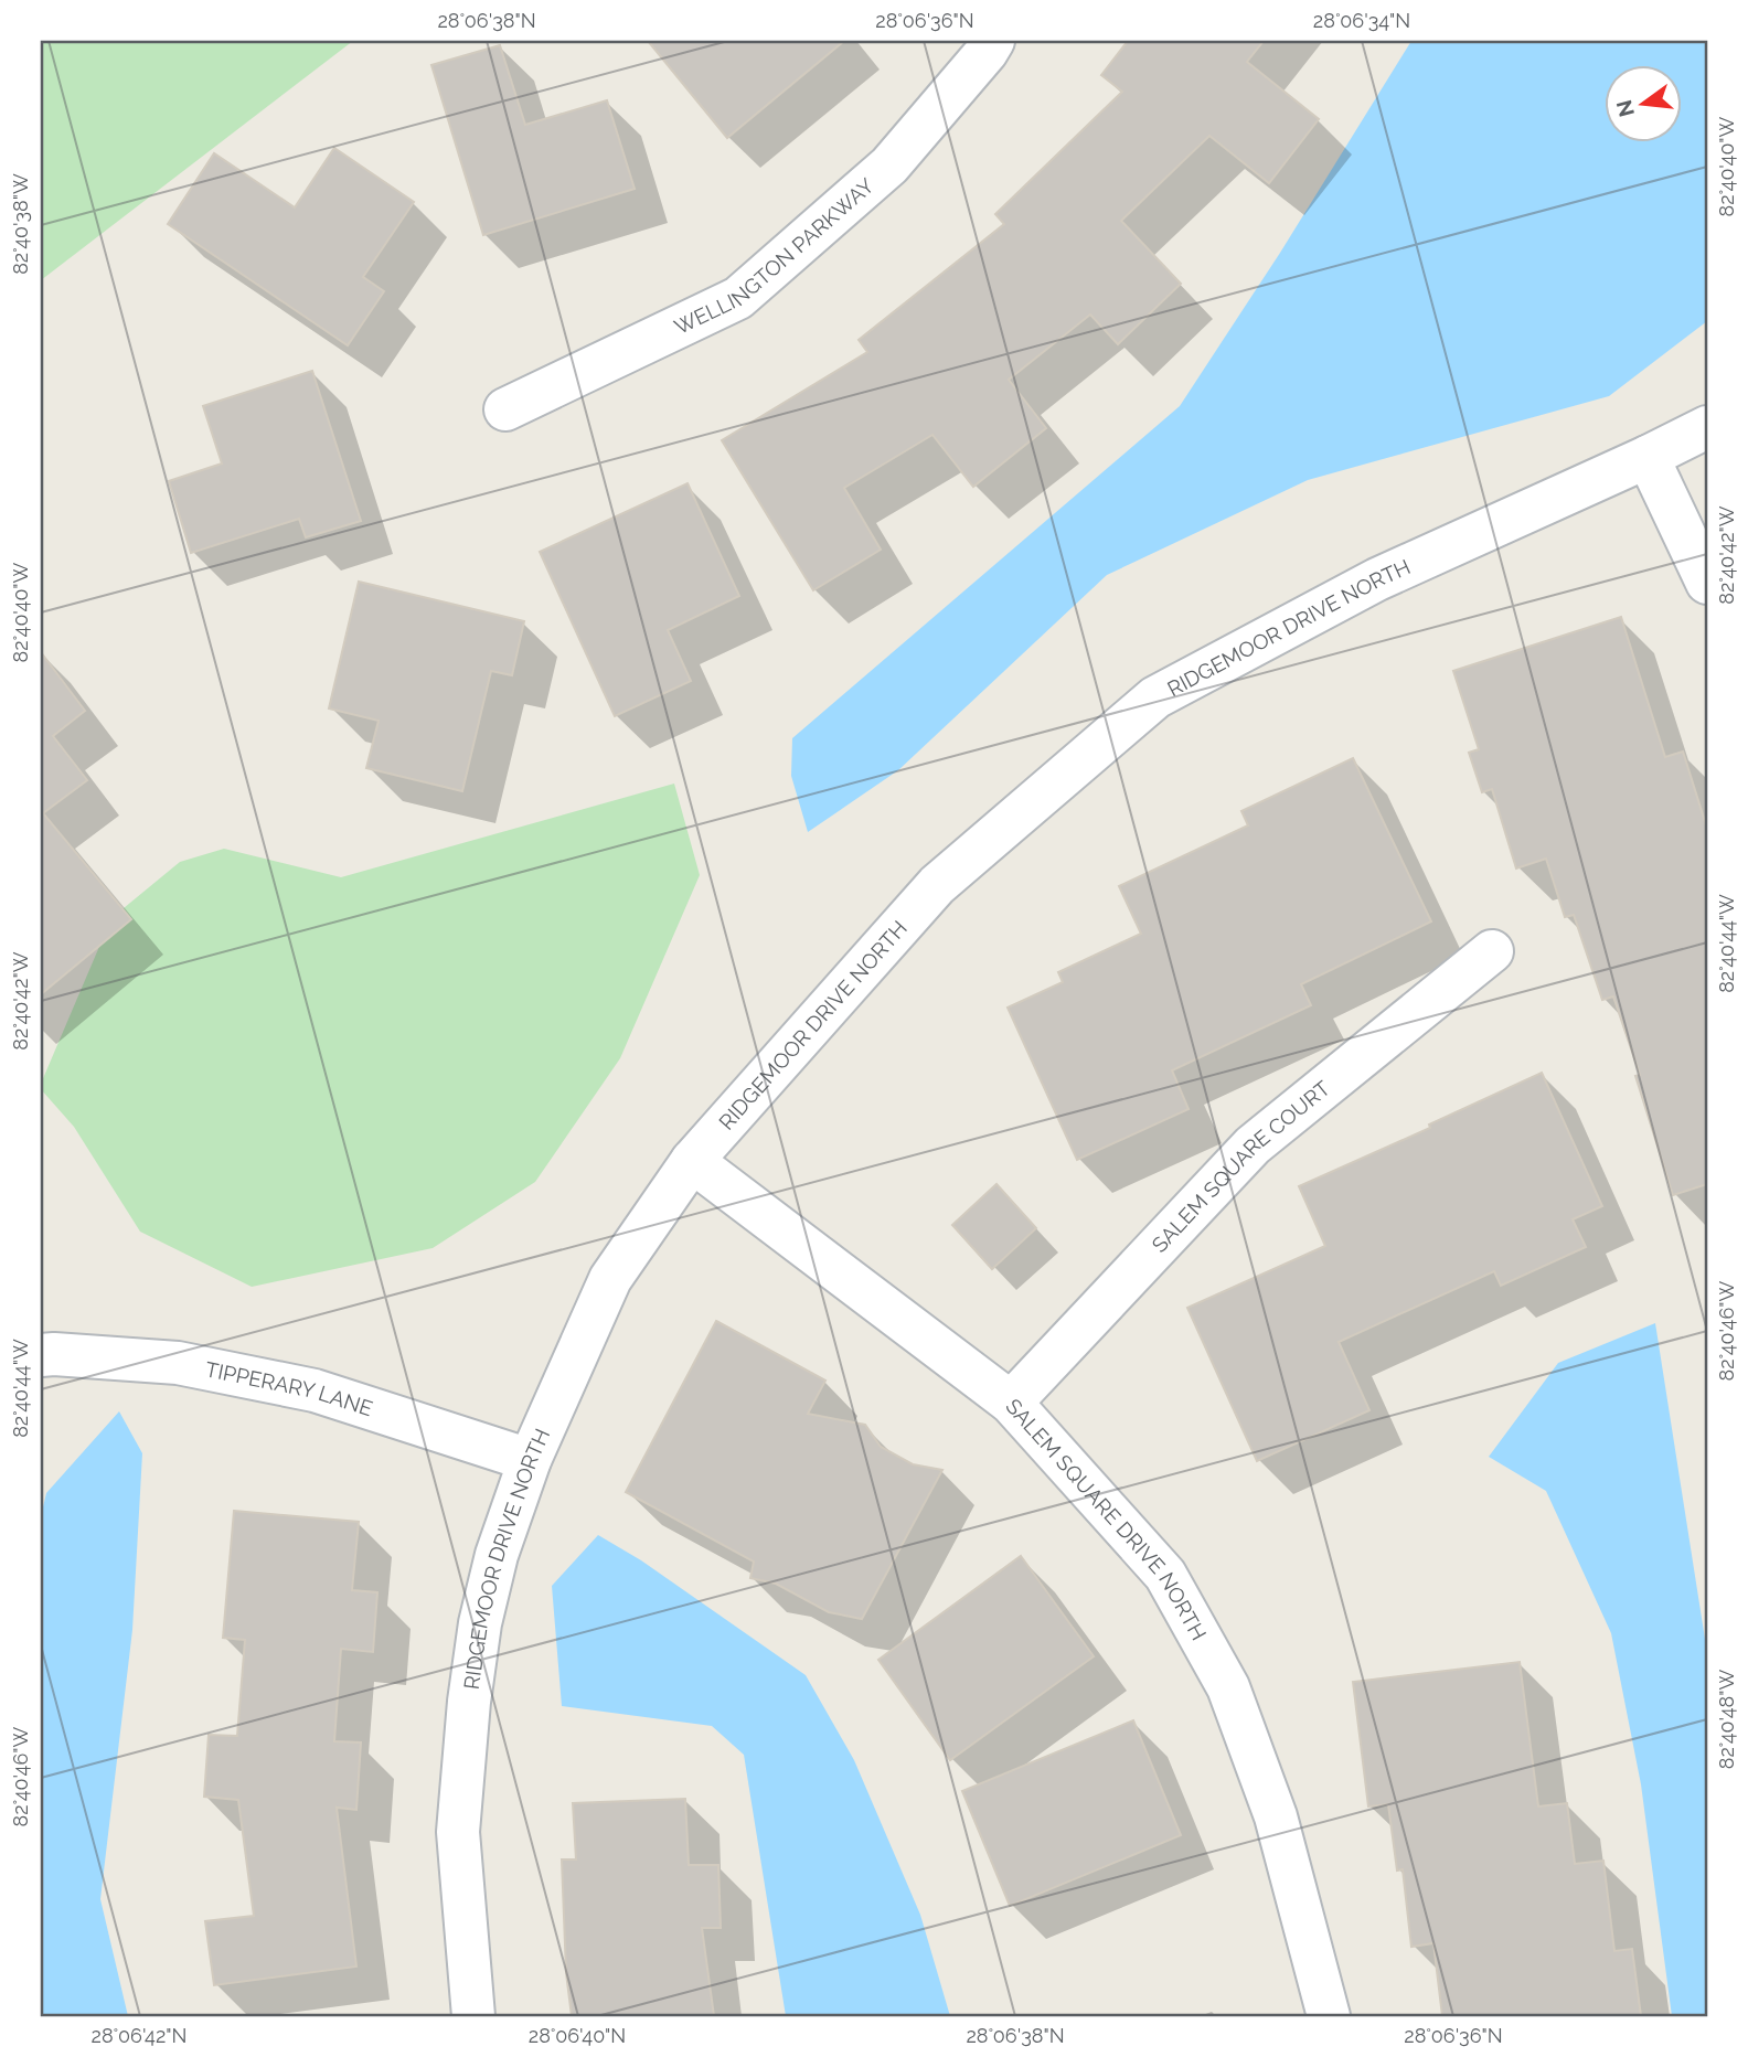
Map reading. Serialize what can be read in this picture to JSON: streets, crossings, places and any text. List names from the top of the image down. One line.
{"streets":{"street":["WELLINGTON PARKWAY","RIDGEMOOR DRIVE NORTH","SALEM SQUARE COURT","TIPPERARY LANE","SALEM SQUARE DRIVE NORTH"]},"crossings":[["RIDGEMOOR DRIVE NORTH","TIPPERARY LANE"],["RIDGEMOOR DRIVE NORTH","SALEM SQUARE DRIVE NORTH"],["SALEM SQUARE COURT","SALEM SQUARE DRIVE NORTH"]],"north":"left","coordinates":["28°06'38\"N","28°06'36\"N","28°06'34\"N","82°40'40\"W","82°40'38\"W","82°40'42\"W","82°40'44\"W","82°40'46\"W","82°40'48\"W","28°06'42\"N","28°06'40\"N"]}
